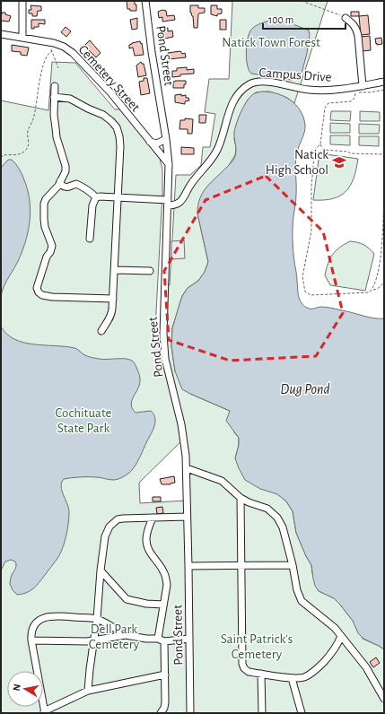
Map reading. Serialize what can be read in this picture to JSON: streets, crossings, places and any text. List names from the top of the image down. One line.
{"streets":{"street":["Pond Street","Campus Drive","Cemetery Street"]},"crossings":[["Pond Street","Campus Drive"],["Pond Street","Cemetery Street"]],"water":["Dug Pond"],"parks":["Natick Town Forest","Cochituate State Park","Dell Park Cemetery","Saint Patrick's Cemetery"],"places":{"school or university":["Natick High School"]},"scale_bar":"100 m","north":"left"}
